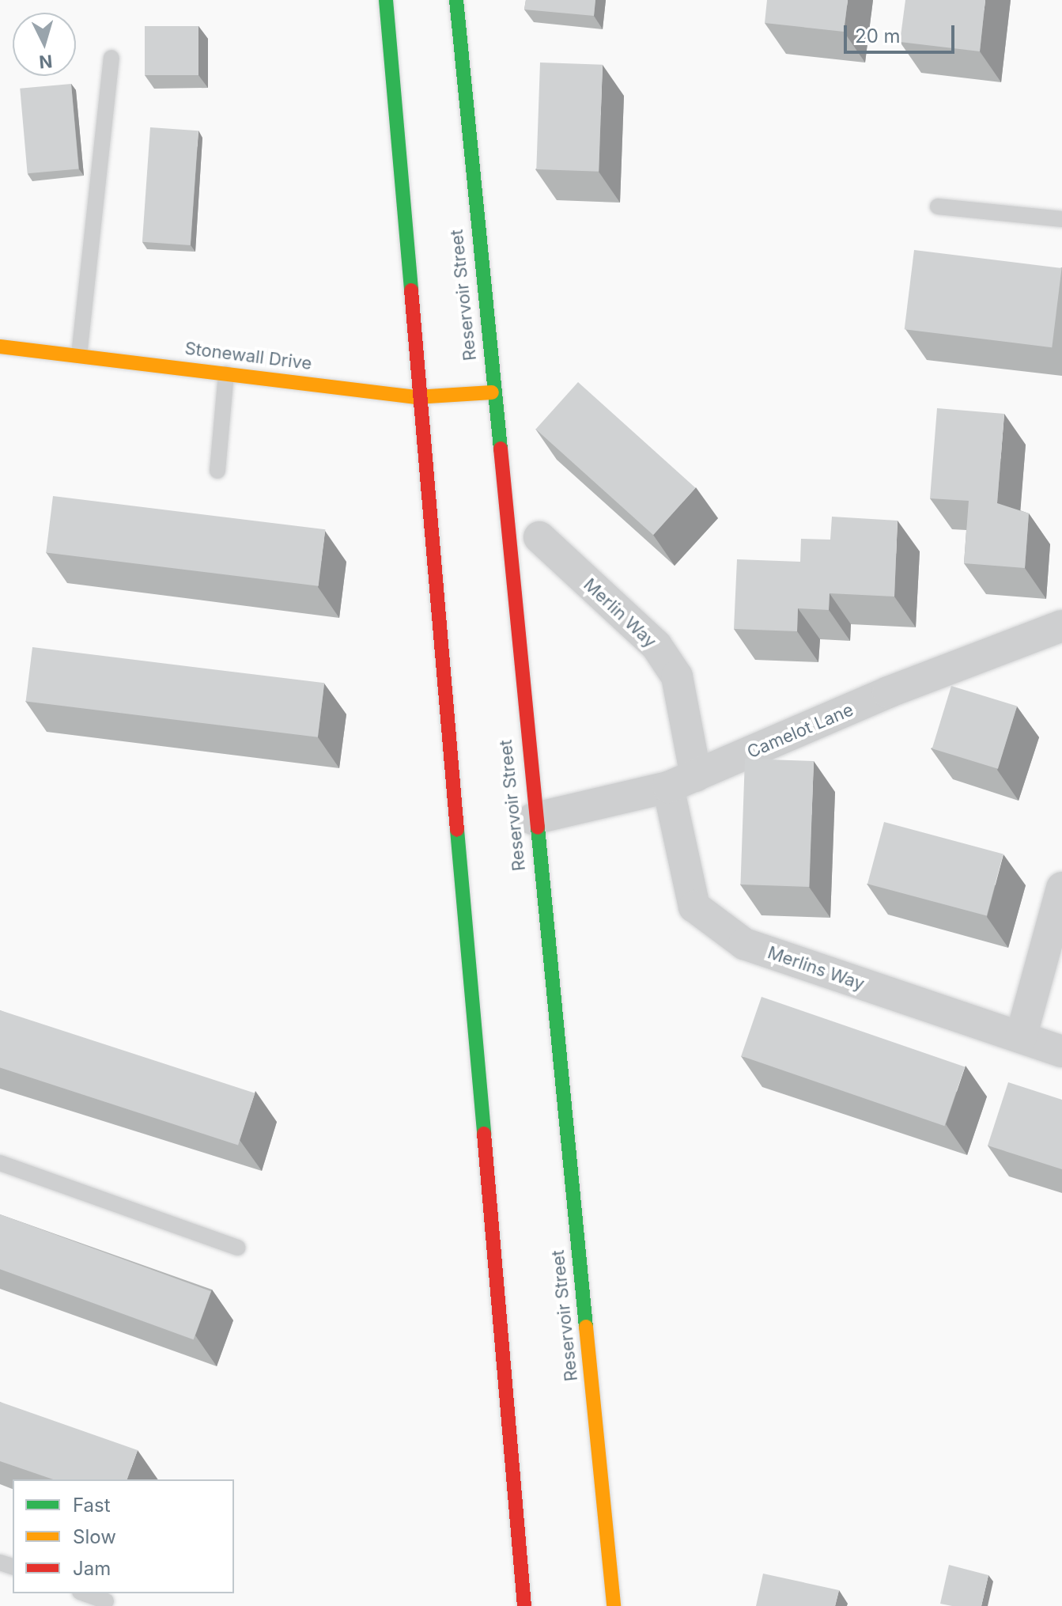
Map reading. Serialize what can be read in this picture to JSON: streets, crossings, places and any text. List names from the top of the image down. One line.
{"streets":{"main road":["Reservoir Street","Stonewall Drive"],"street":["Merlin Way","Camelot Lane","Merlins Way"]},"crossings":[["Reservoir Street","Stonewall Drive"],["Reservoir Street","Camelot Lane"],["Merlin Way","Camelot Lane"],["Merlin Way","Merlins Way"],["Camelot Lane","Merlins Way"]],"legend":["Fast","Slow","Jam"],"scale_bar":"20 m","north":"bottom"}
